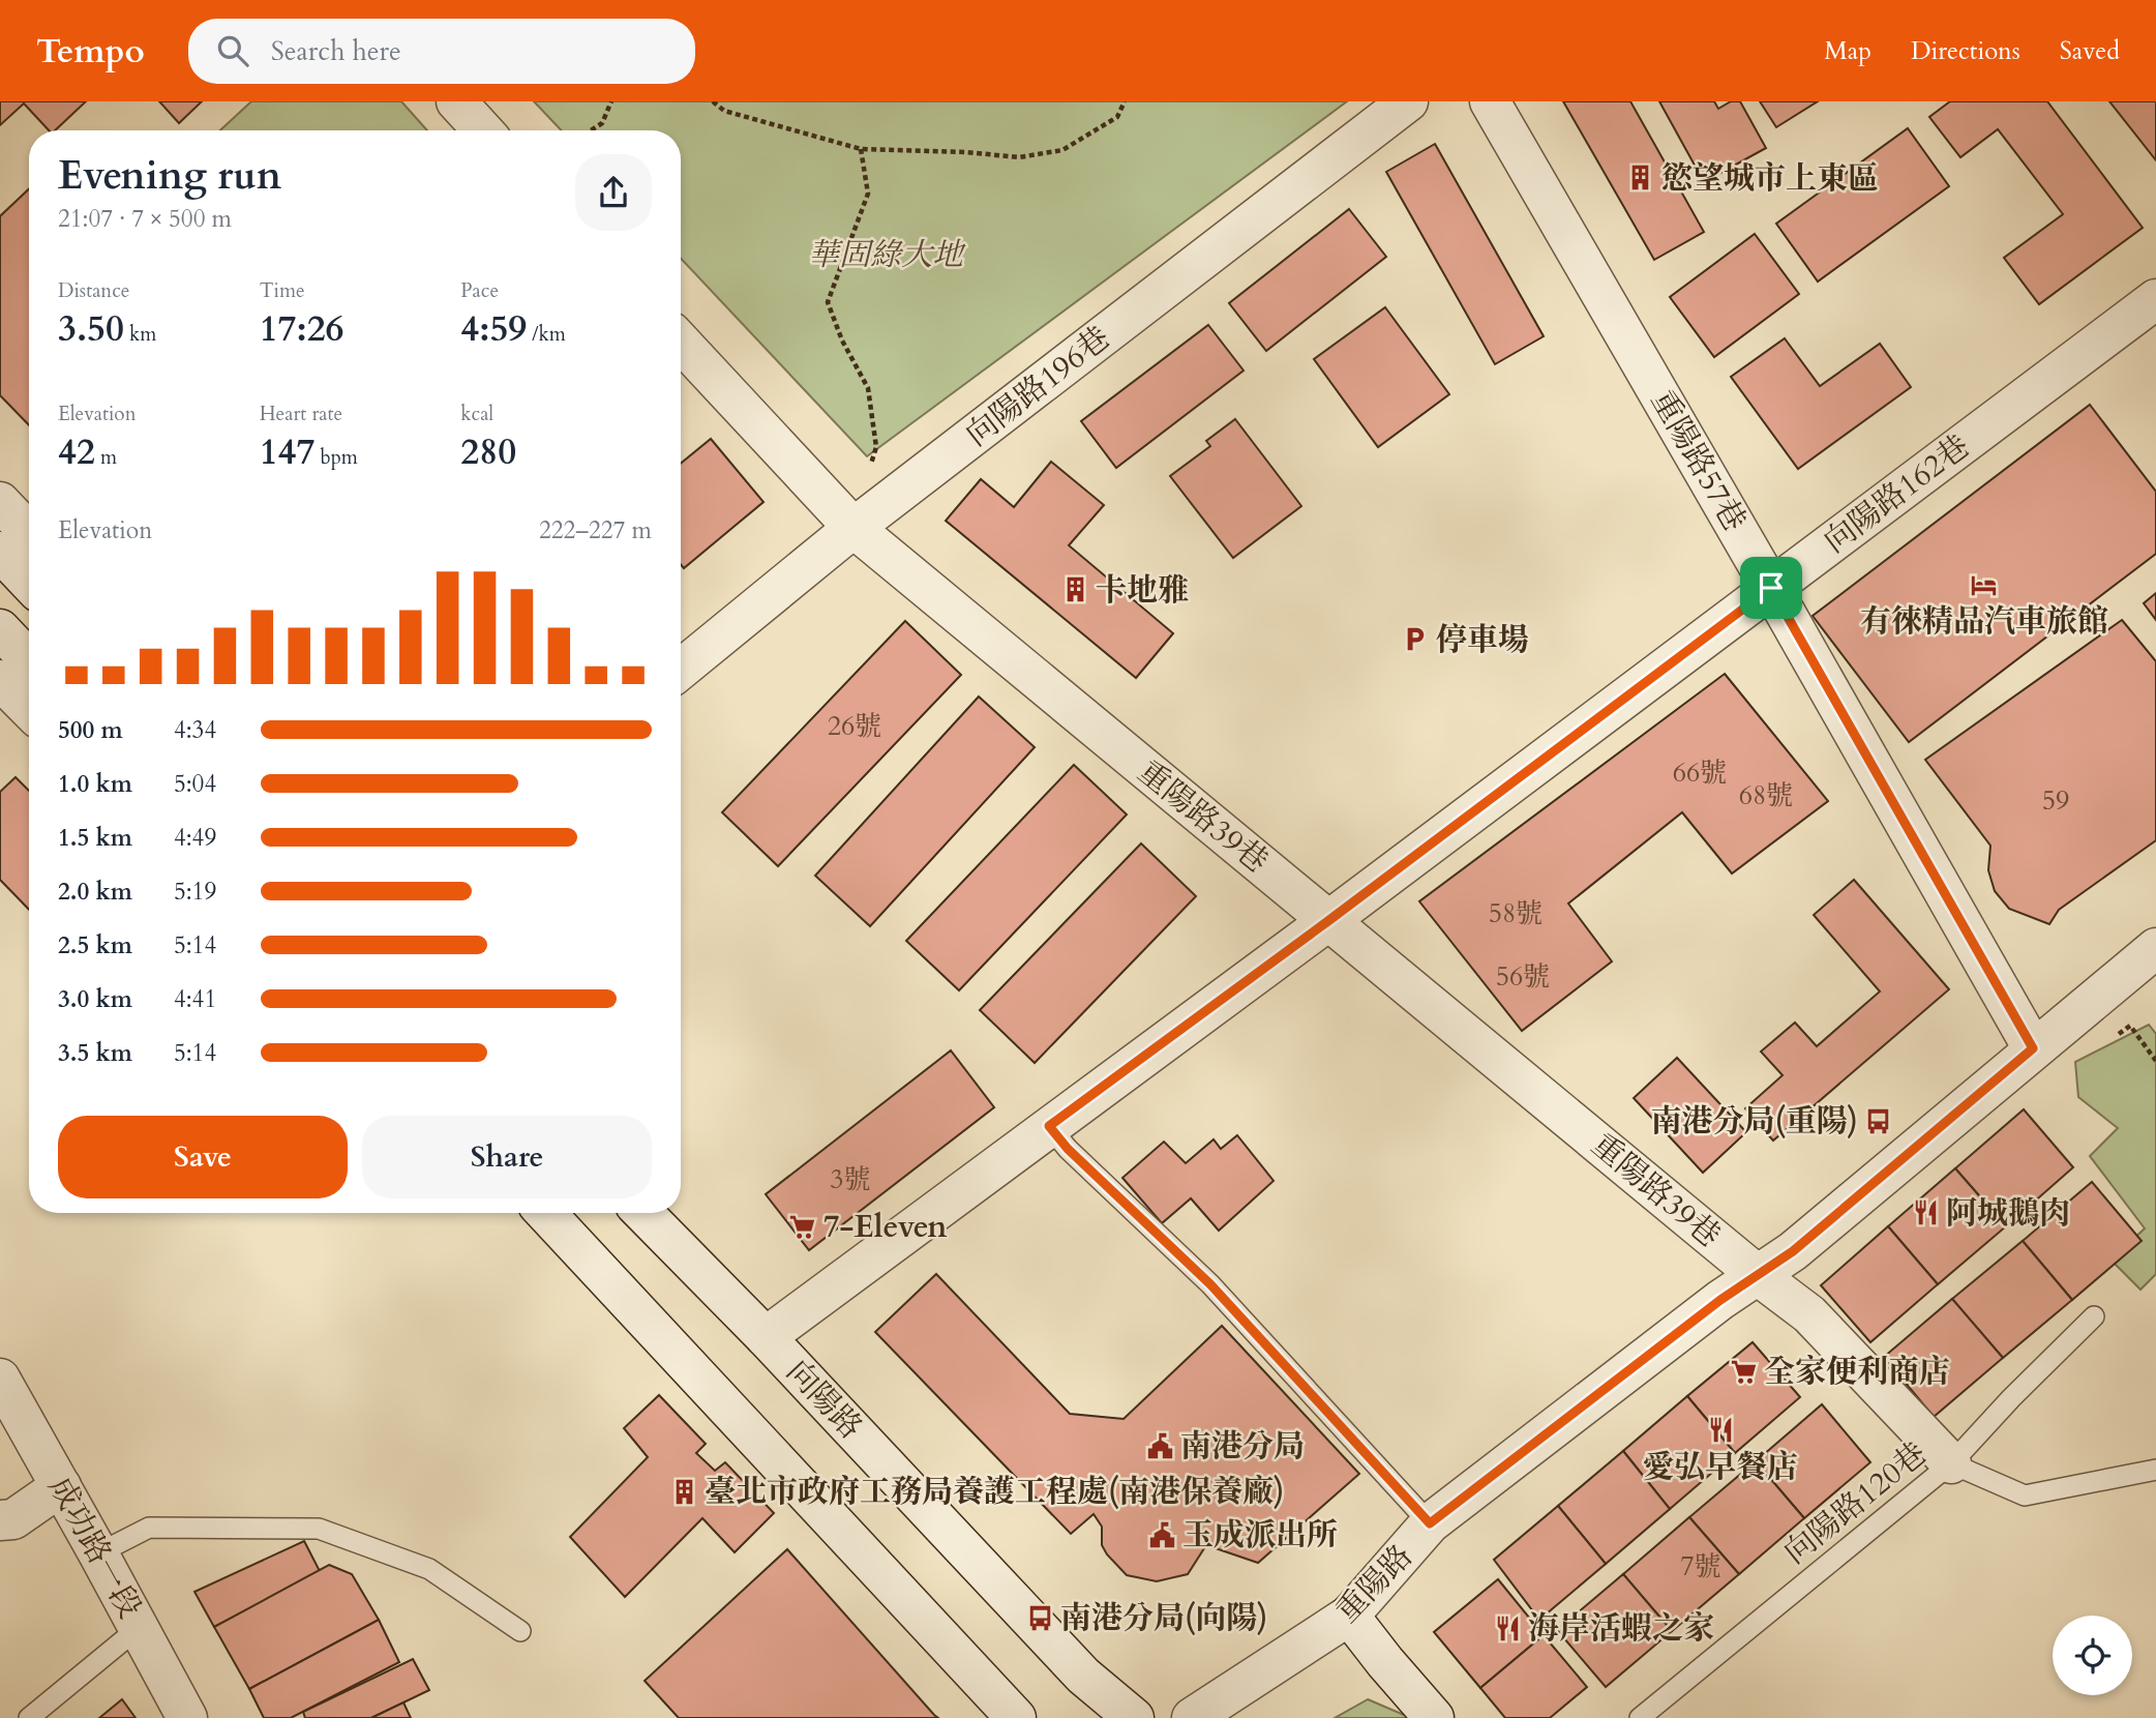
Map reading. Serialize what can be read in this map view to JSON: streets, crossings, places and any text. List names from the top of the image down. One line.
{"streets":{"street":["向陽路196巷","重陽路57巷","向陽路162巷","重陽路39巷","向陽路","成功路一段","重陽路"],"lane":["向陽路120巷"]},"crossings":[["向陽路196巷","重陽路39巷"],["重陽路57巷","向陽路162巷"],["重陽路57巷","重陽路"],["向陽路162巷","重陽路39巷"],["向陽路162巷","向陽路"],["重陽路39巷","向陽路120巷"],["重陽路39巷","重陽路"]],"parks":["華固綠大地"],"places":{"building":["慾望城市上東區","卡地雅","臺北市政府工務局養護工程處(南港保養廠)"],"hotel":["有徠精品汽車旅館"],"parking":["停車場"],"bus stop":["南港分局(重陽)","南港分局(向陽)"],"restaurant":["阿城鵝肉","愛弘早餐店","海岸活蝦之家"],"supermarket":["7-Eleven","全家便利商店"],"public building":["南港分局","玉成派出所"]},"house_numbers":["26號","66號","68號","59","58號","56號","3號","7號"],"page":{"header":"Tempo","search":"Search here","nav":["Map","Directions","Saved"],"heading":["Evening run","21:07 · 7 × 500 m"],"stats":[["Distance","3.50 km"],["Time","17:26"],["Pace","4:59 /km"],["Elevation","42 m"],["Heart rate","147 bpm"],["kcal","280"]],"chart":["Elevation","222–227 m"],"list":[{"name":"500 m","note":"4:34"},{"name":"1.0 km","note":"5:04"},{"name":"1.5 km","note":"4:49"},{"name":"2.0 km","note":"5:19"},{"name":"2.5 km","note":"5:14"},{"name":"3.0 km","note":"4:41"},{"name":"3.5 km","note":"5:14"}],"buttons":["Save","Share"]}}
